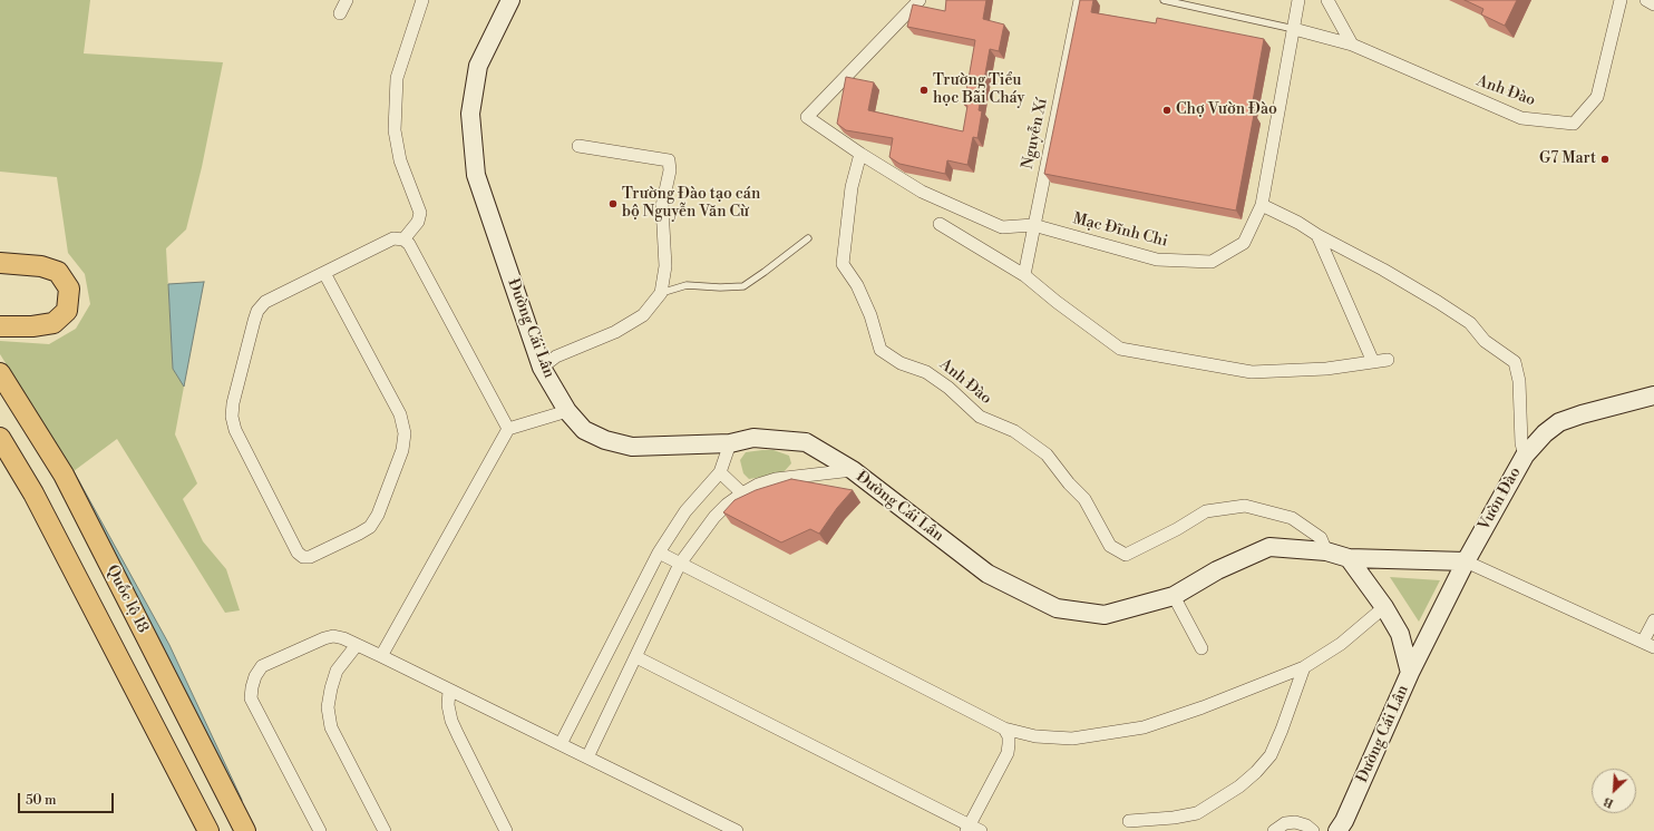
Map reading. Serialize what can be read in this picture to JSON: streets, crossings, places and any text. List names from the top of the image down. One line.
{"streets":{"main road":["Đường Cái Lân","Vườn Đào","Quốc lộ 18"],"street":["Anh Đào","Nguyễn Xí","Mạc Đĩnh Chi"]},"crossings":[["Anh Đào","Mạc Đĩnh Chi"],["Anh Đào","Đường Cái Lân"],["Nguyễn Xí","Mạc Đĩnh Chi"],["Đường Cái Lân","Vườn Đào"]],"places":["Trường Tiểu học Bãi Cháy","Chợ Vườn Đào","G7 Mart","Trường Đào tạo cán bộ Nguyễn Văn Cừ"],"scale_bar":"50 m","north":"bottom left"}
